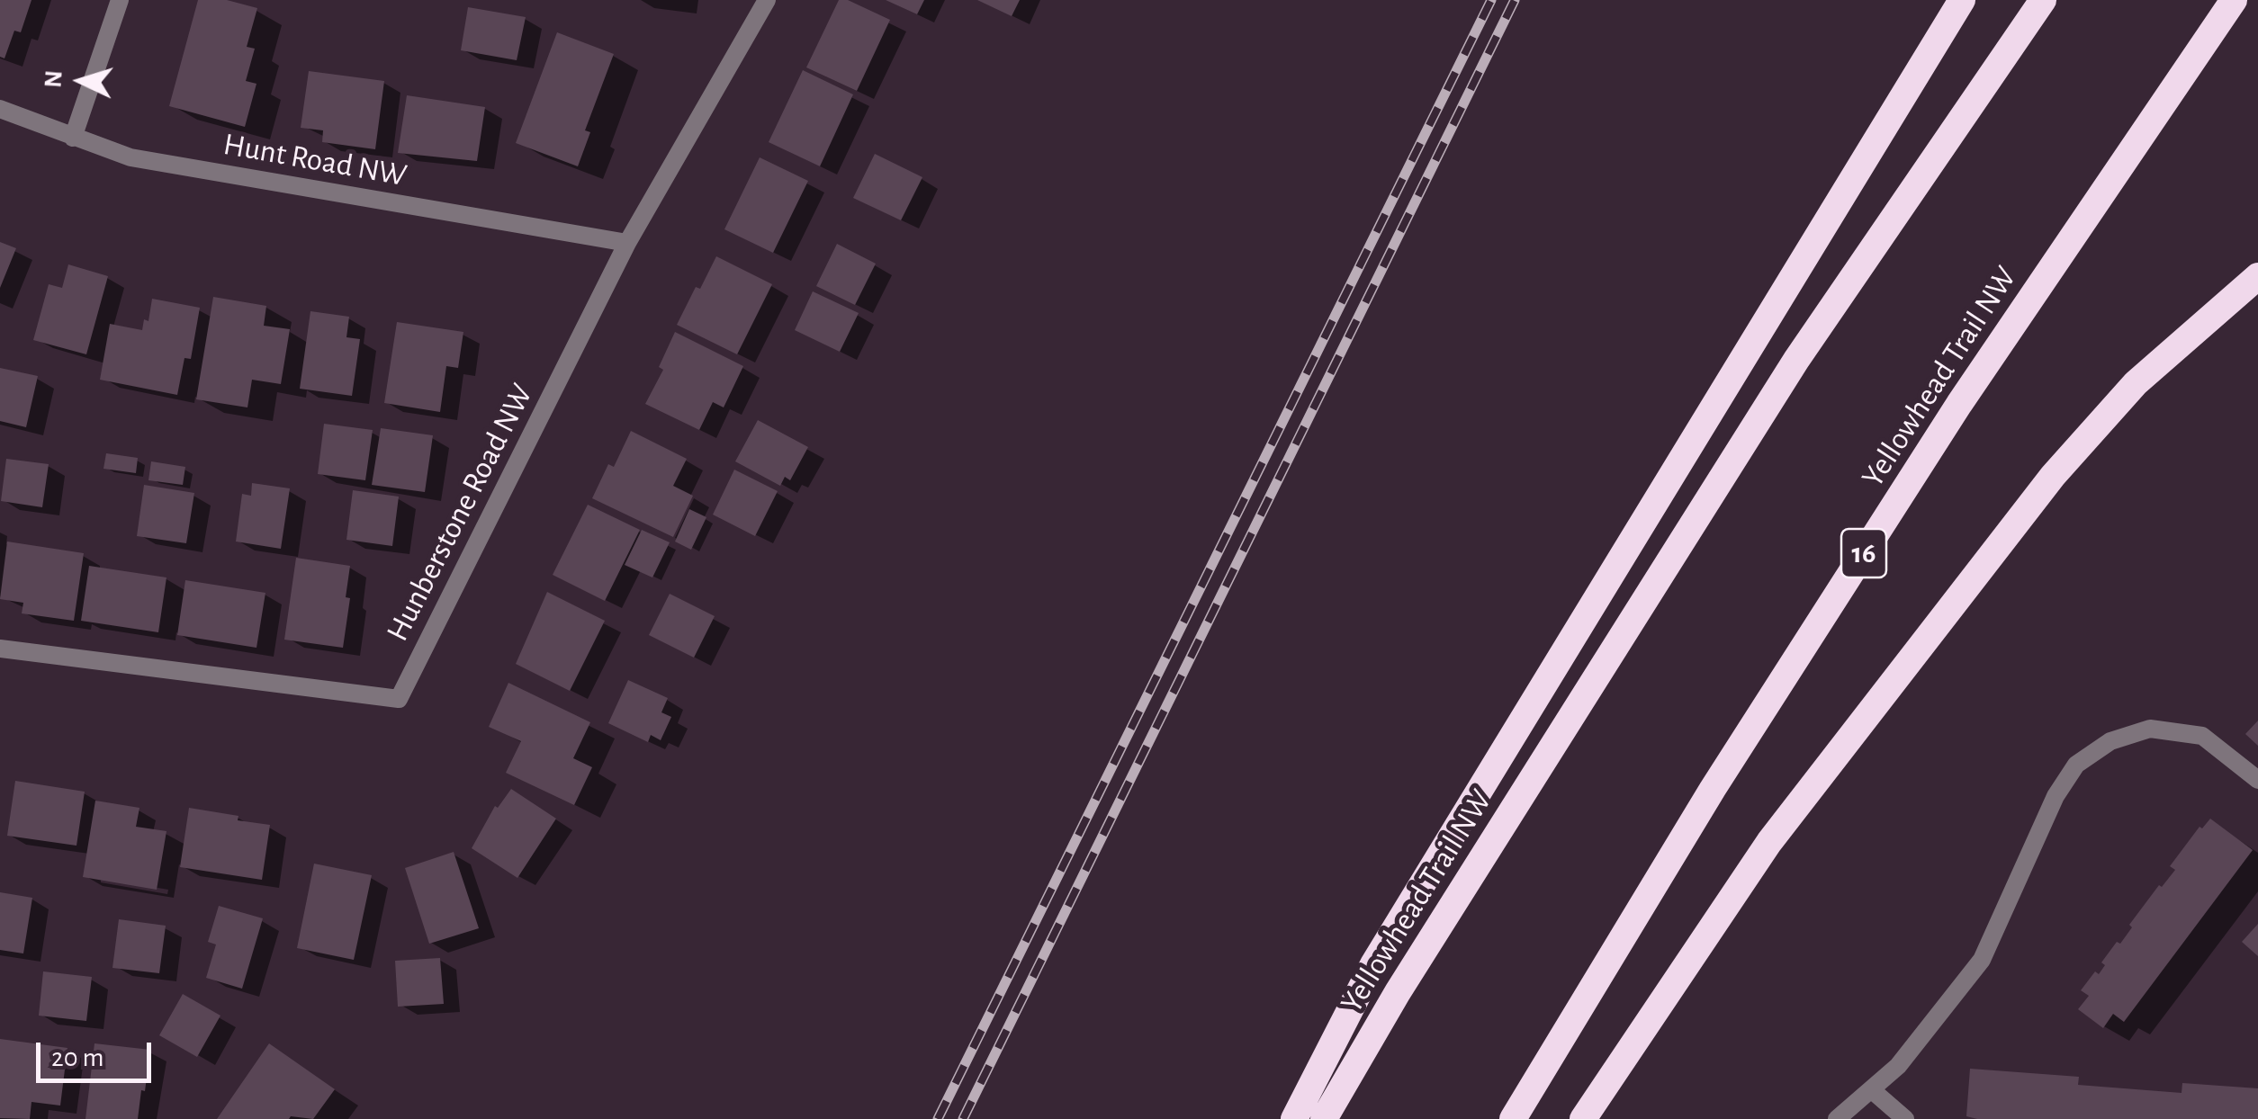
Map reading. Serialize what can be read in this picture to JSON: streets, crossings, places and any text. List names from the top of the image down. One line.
{"streets":{"highway":["Yellowhead Trail NW","16"],"street":["Hunt Road NW","Hunberstone Road NW"]},"crossings":[["Hunt Road NW","Hunberstone Road NW"]],"scale_bar":"20 m","north":"left"}
